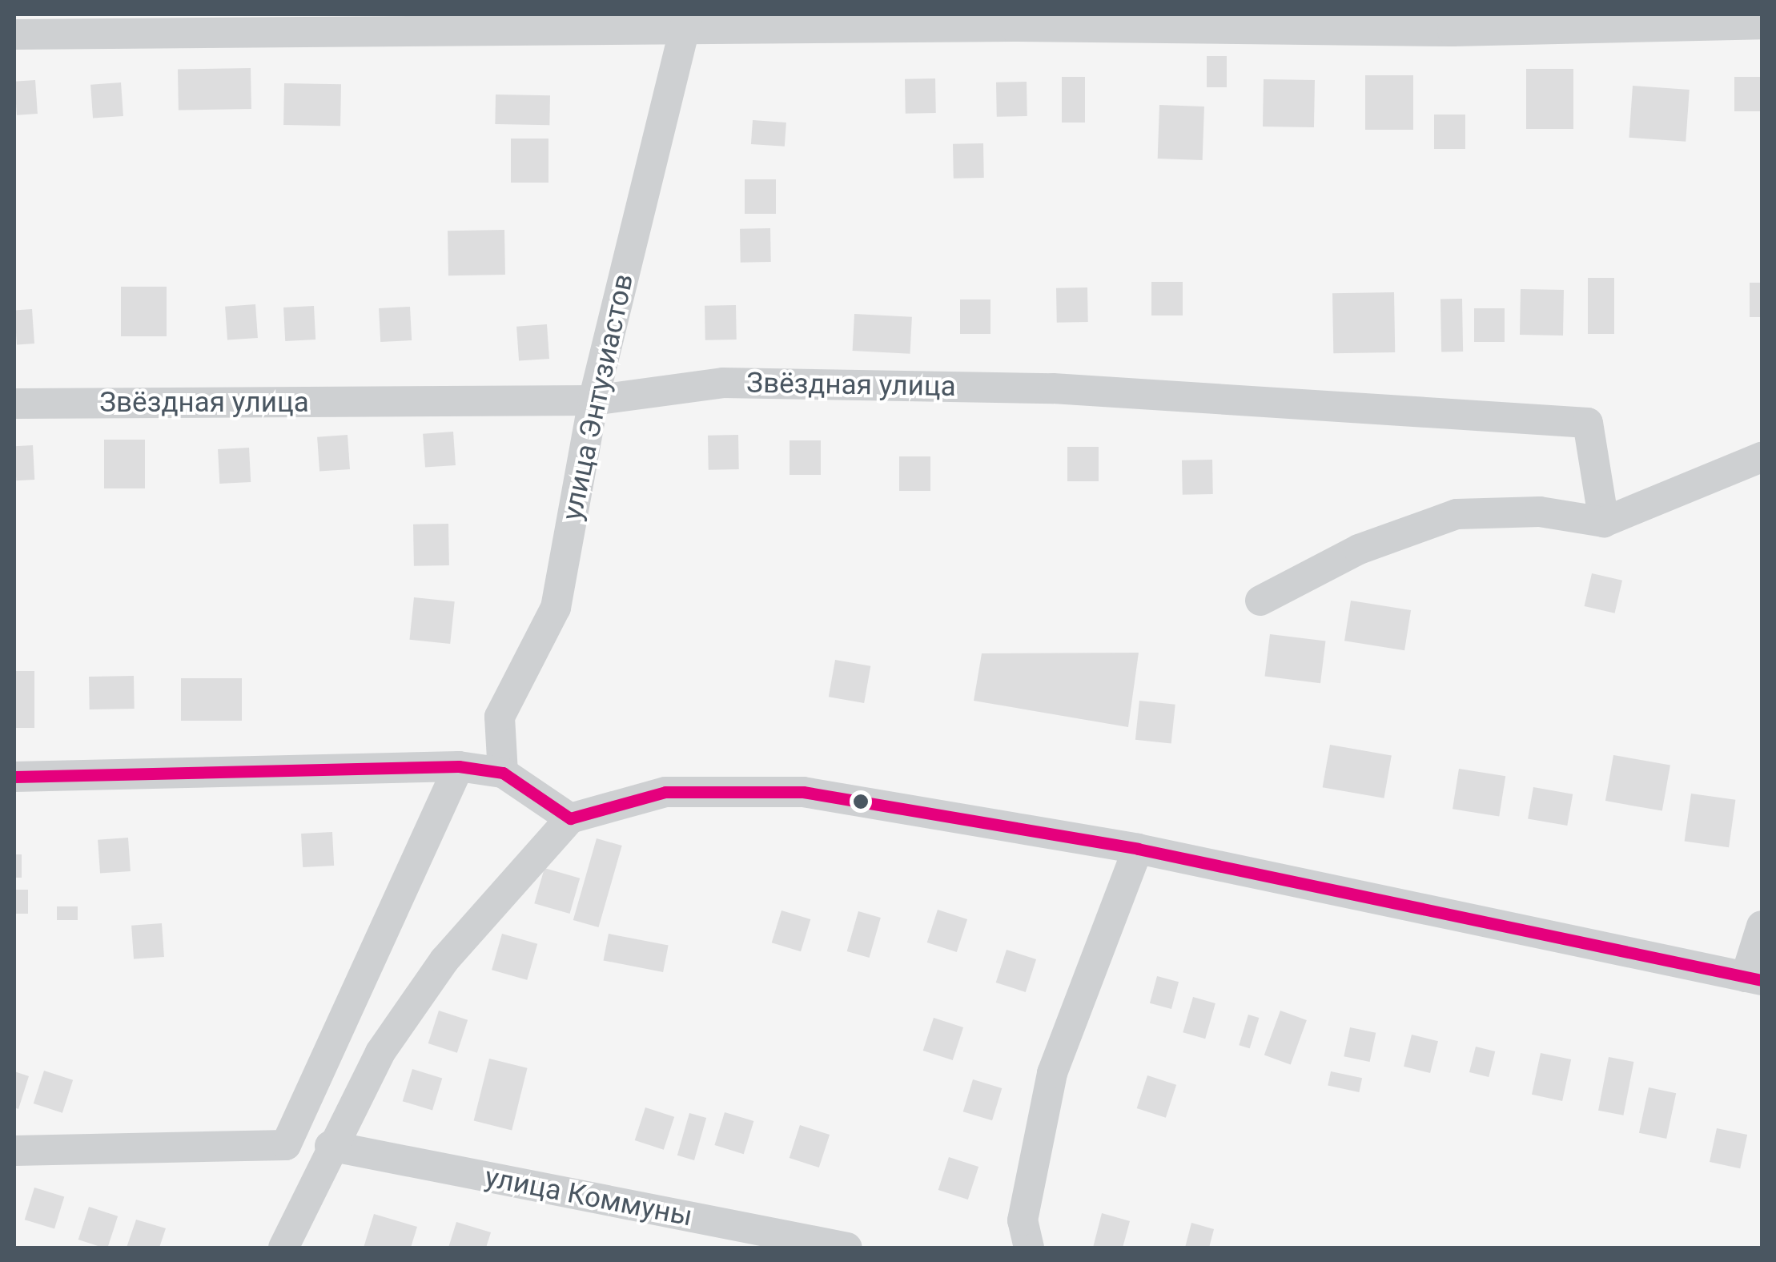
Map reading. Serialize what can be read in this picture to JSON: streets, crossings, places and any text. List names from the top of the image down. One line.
{"streets":{"street":["Звёздная улица","улица Энтузиастов","улица Коммуны"]},"crossings":[["Звёздная улица","улица Энтузиастов"]]}
